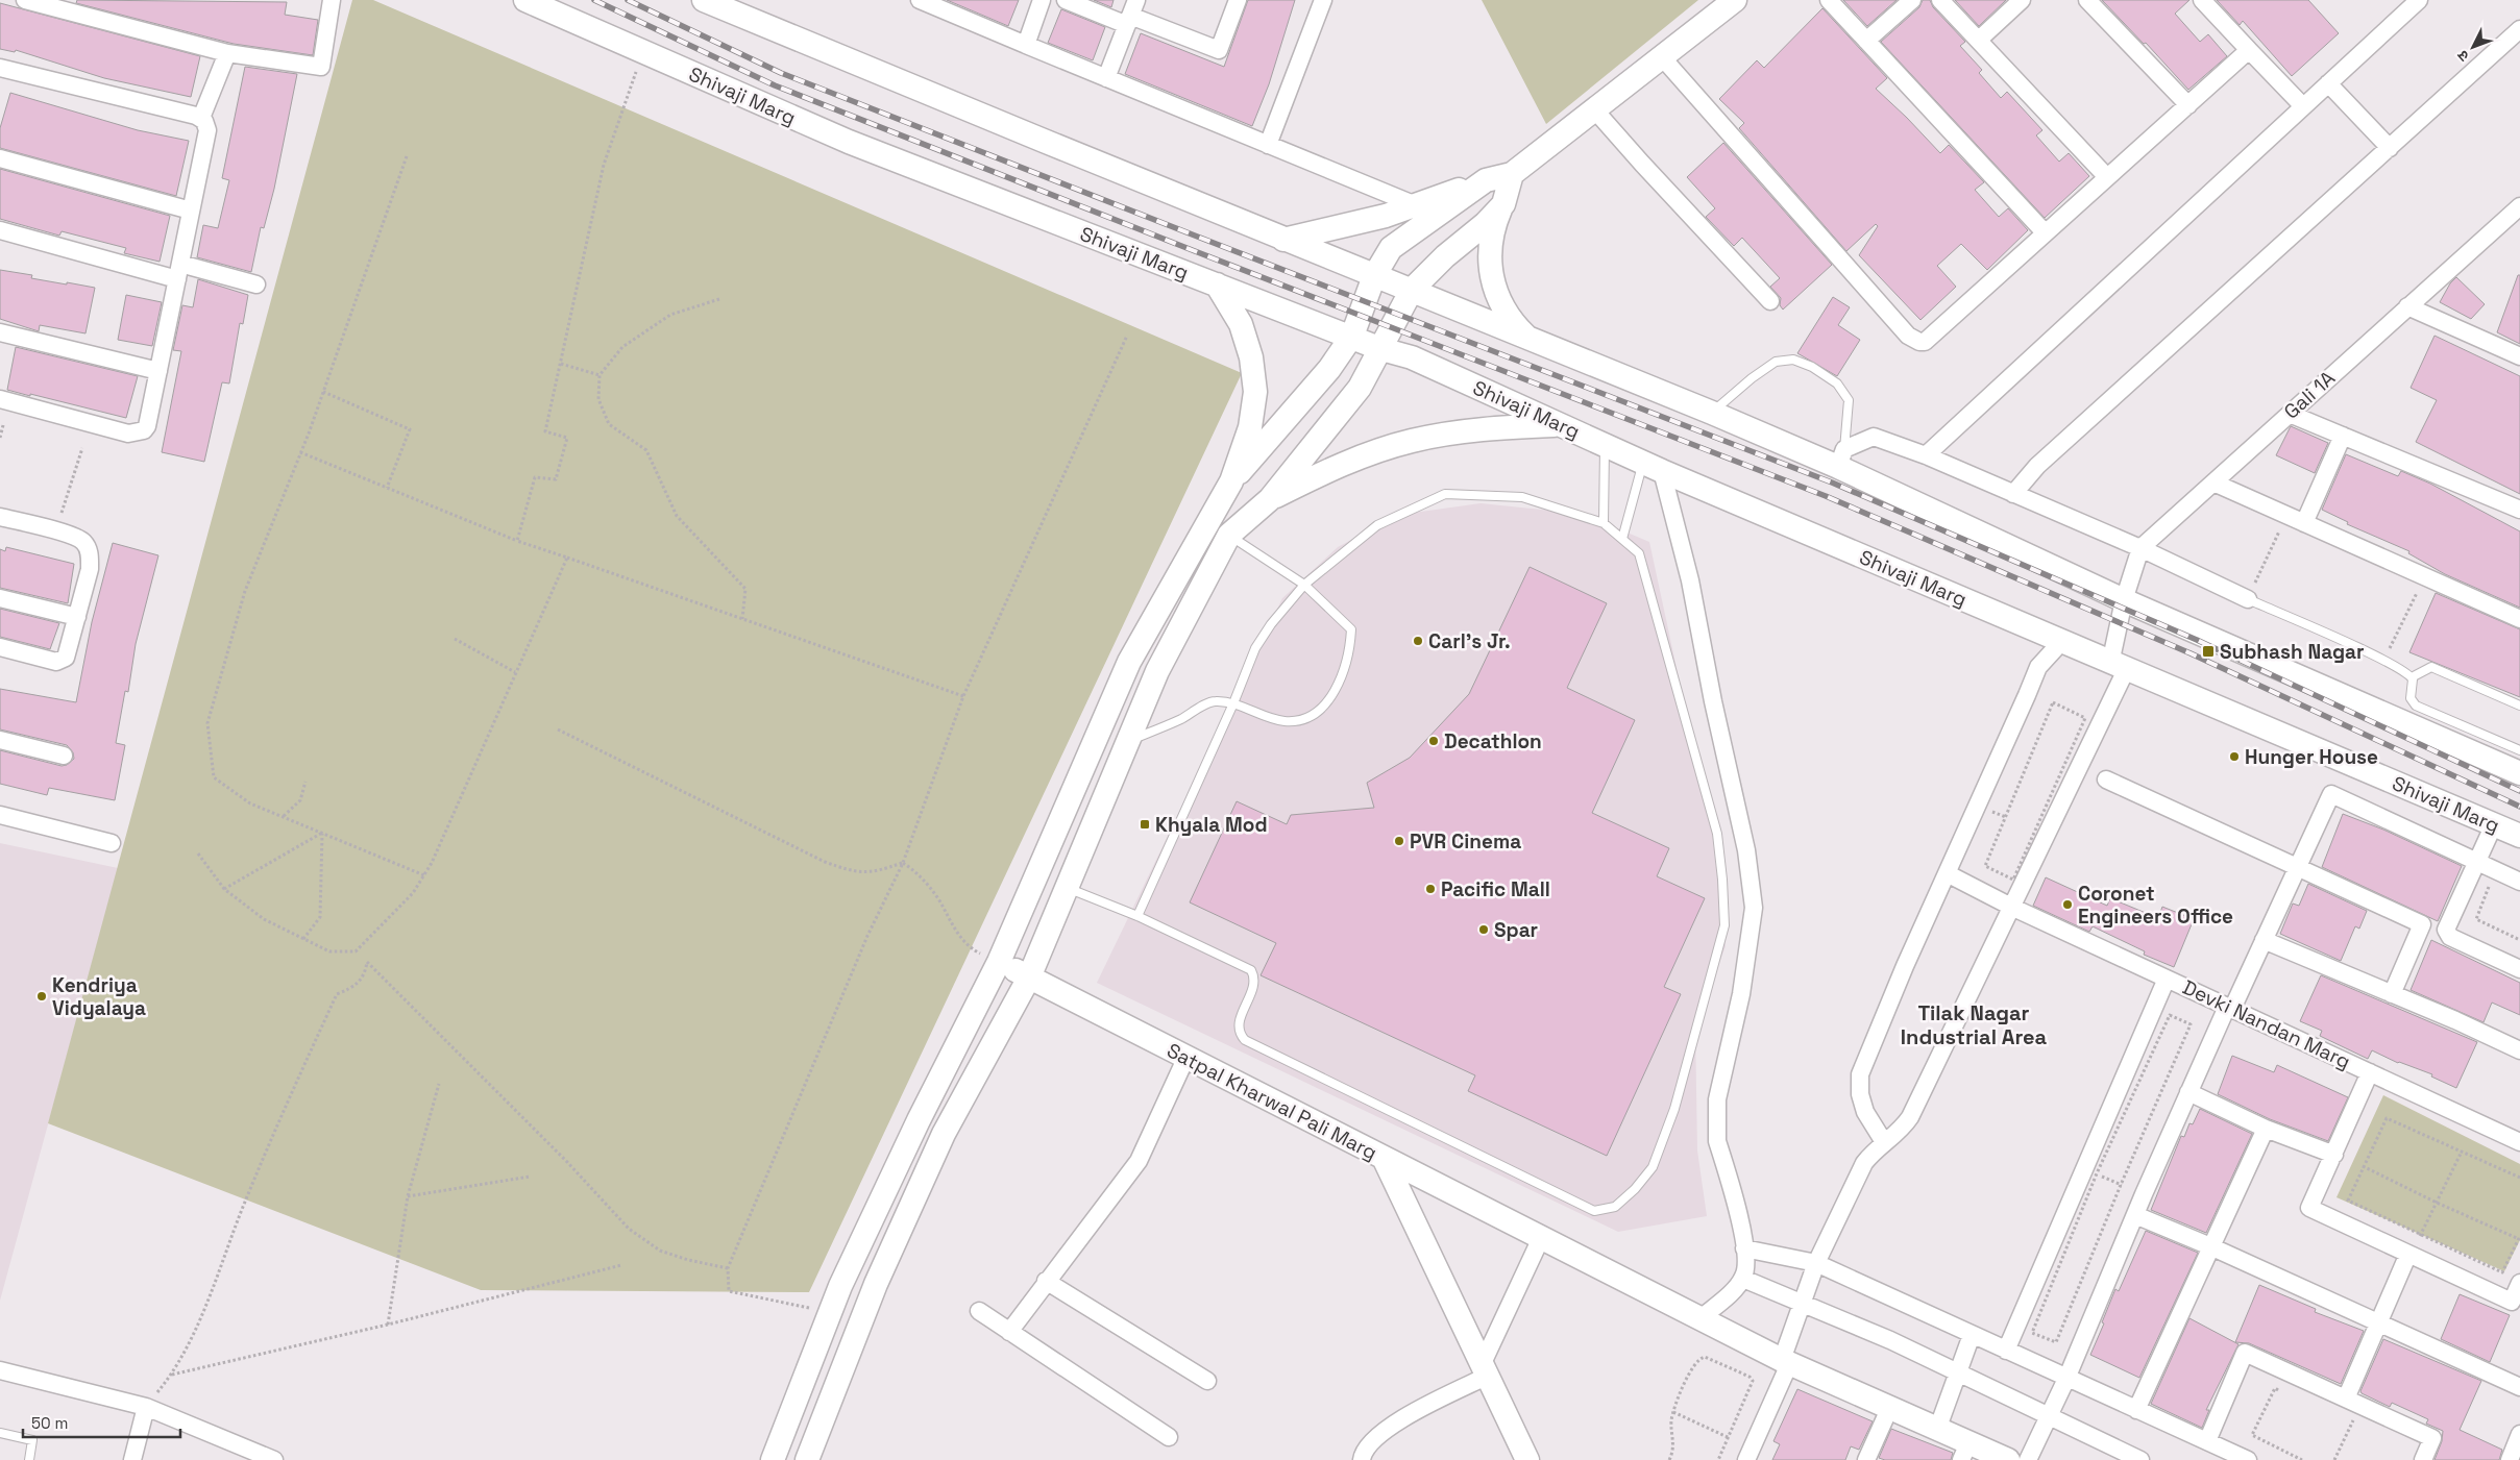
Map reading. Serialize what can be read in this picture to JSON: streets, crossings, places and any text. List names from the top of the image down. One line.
{"streets":{"street":["Shivaji Marg","Gali 1A","Devki Nandan Marg","Satpal Kharwal Pali Marg"]},"districts":["Tilak Nagar Industrial Area"],"places":{"other":["Carl's Jr.","Decathlon","Hunger House","PVR Cinema","Pacific Mall","Coronet Engineers Office","Spar","Kendriya Vidyalaya"],"transit":["Subhash Nagar","Khyala Mod"]},"scale_bar":"50 m","north":"bottom left"}
